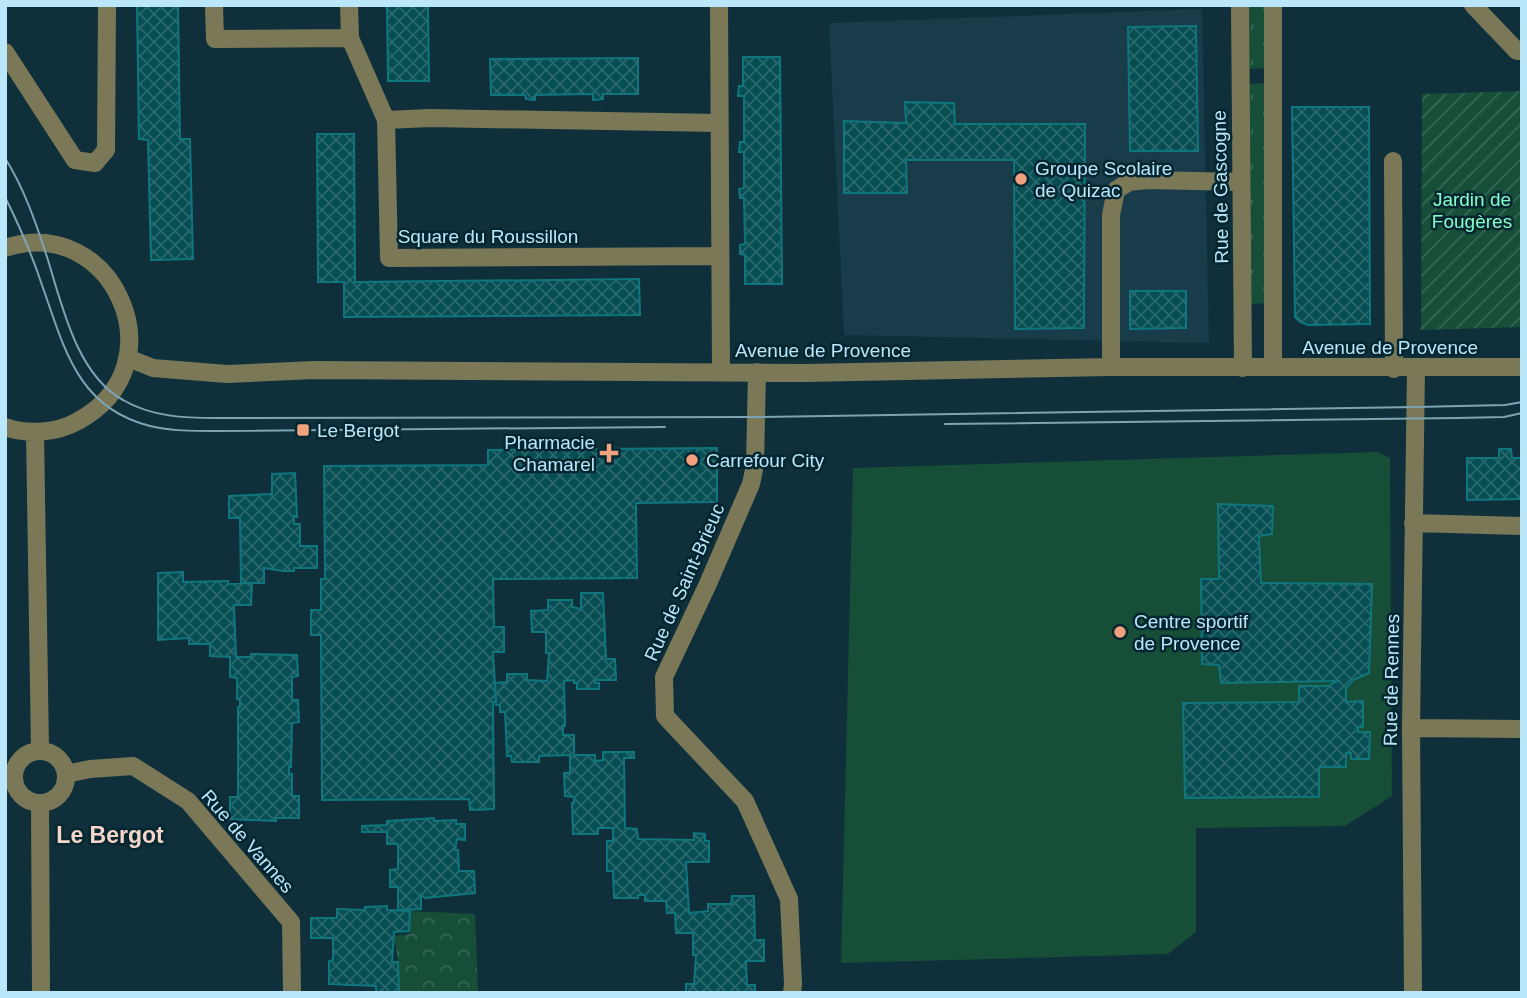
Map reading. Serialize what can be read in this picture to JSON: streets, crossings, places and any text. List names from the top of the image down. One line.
{"streets":{"street":["Rue de Gascogne","Square du Roussillon","Avenue de Provence","Rue de Saint-Brieuc","Rue de Rennes","Rue de Vannes"]},"crossings":[["Rue de Gascogne","Avenue de Provence"],["Avenue de Provence","Rue de Saint-Brieuc"],["Avenue de Provence","Rue de Rennes"]],"districts":["Le Bergot"],"parks":["Jardin de Fougères"],"places":{"other":["Groupe Scolaire de Quizac","Carrefour City","Centre sportif de Provence"],"transit":["Le Bergot"],"health":["Pharmacie Chamarel"]}}
